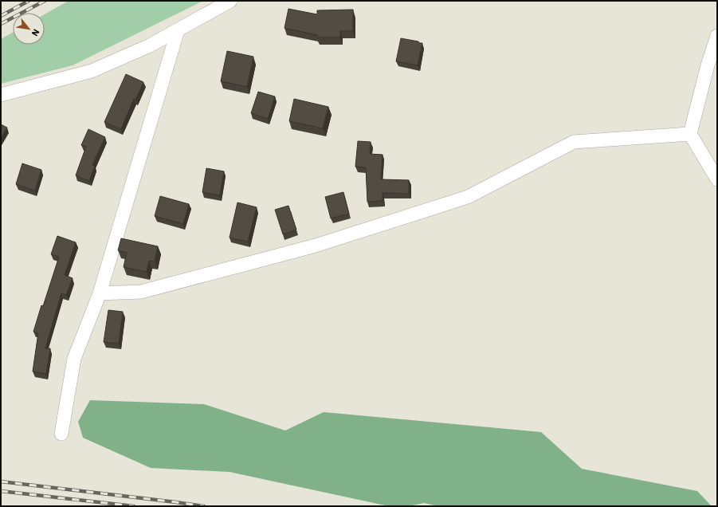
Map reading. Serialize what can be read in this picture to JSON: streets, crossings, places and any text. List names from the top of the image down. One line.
{"north":"bottom right"}
